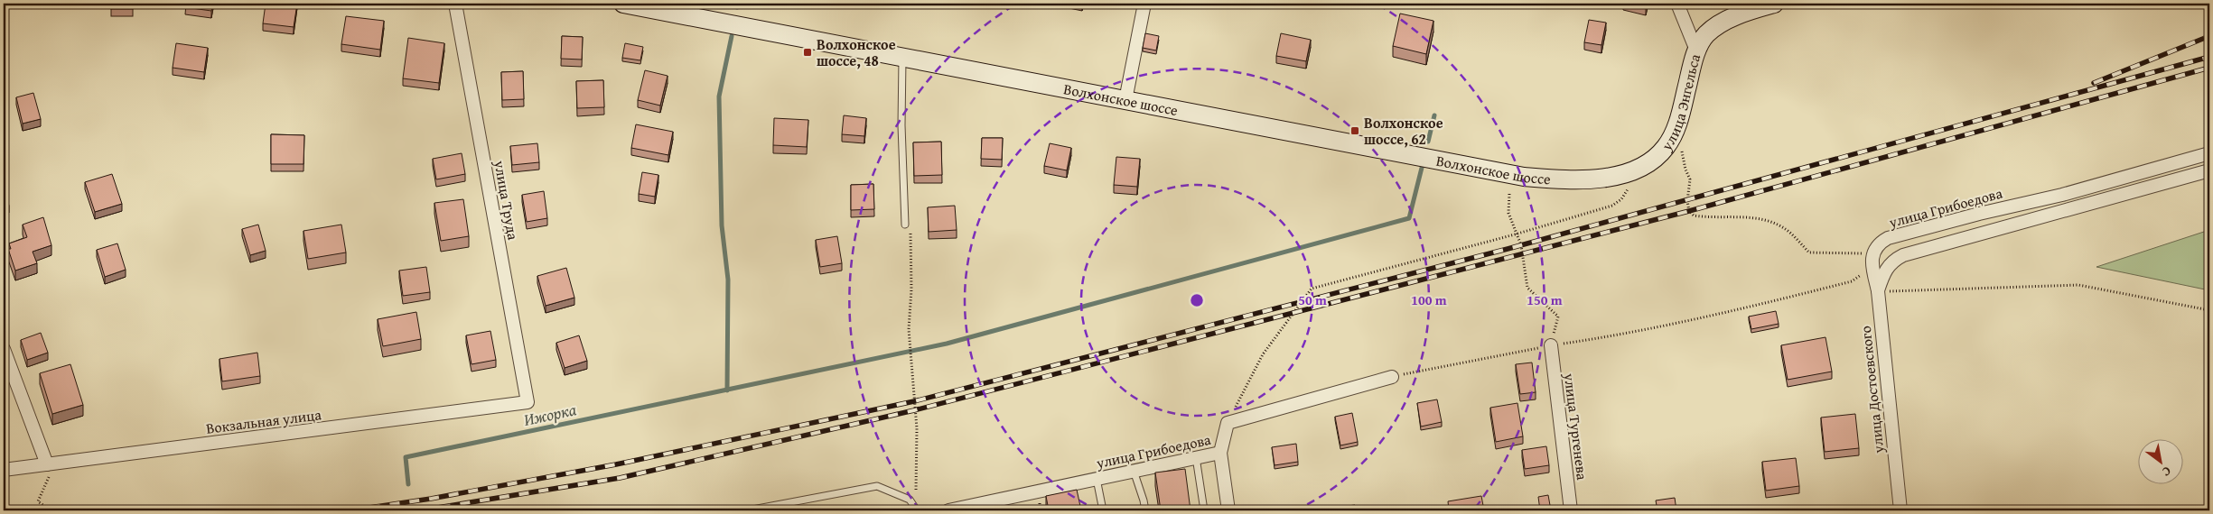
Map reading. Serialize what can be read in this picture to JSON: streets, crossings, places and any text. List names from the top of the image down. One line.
{"streets":{"street":["Волхонское шоссе","улица Энгельса","улица Труда","улица Грибоедова","улица Достоевского","Вокзальная улица","улица Тургенева"]},"crossings":[["Волхонское шоссе","улица Энгельса"],["улица Труда","Вокзальная улица"],["улица Грибоедова","улица Достоевского"]],"water":["Ижорка"],"places":{"transit":["Волхонское шоссе, 48","Волхонское шоссе, 62"]},"north":"bottom right","rings":["50 m","100 m","150 m"]}
